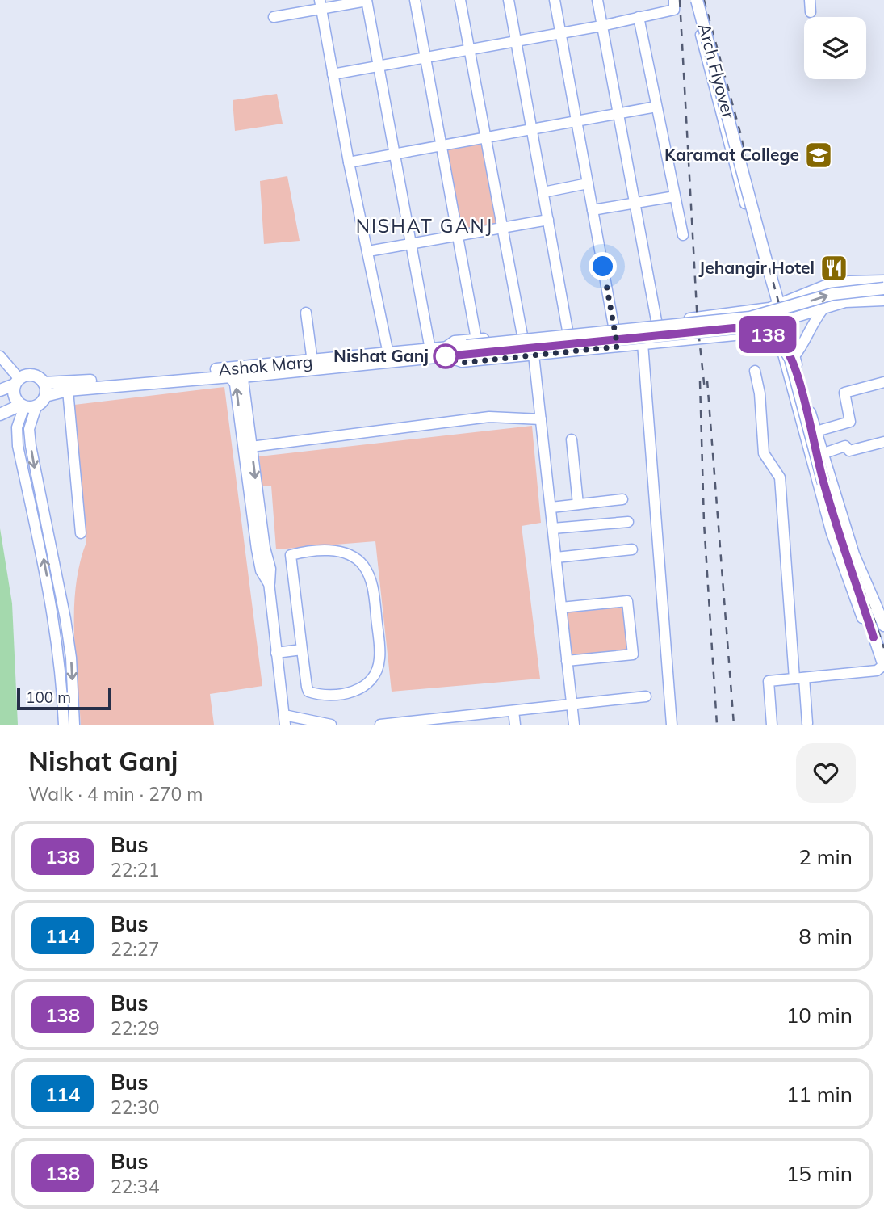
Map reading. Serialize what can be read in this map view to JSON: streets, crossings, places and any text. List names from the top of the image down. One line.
{"streets":{"main road":["Arch Flyover","Ashok Marg"]},"crossings":[["Arch Flyover","Ashok Marg"]],"districts":["NISHAT GANJ"],"places":{"school or university":["Karamat College"],"restaurant":["Jehangir Hotel"],"other":["Nishat Ganj"]},"lines":["bus line 138"],"scale_bar":"100 m","page":{"on_map":"138","scale":"100 m","heading":["Nishat Ganj","Walk · 4 min · 270 m"],"list":[{"mark":"138","name":"Bus","note":"22:21","value":"2 min"},{"mark":"114","name":"Bus","note":"22:27","value":"8 min"},{"mark":"138","name":"Bus","note":"22:29","value":"10 min"},{"mark":"114","name":"Bus","note":"22:30","value":"11 min"},{"mark":"138","name":"Bus","note":"22:34","value":"15 min"}]}}
